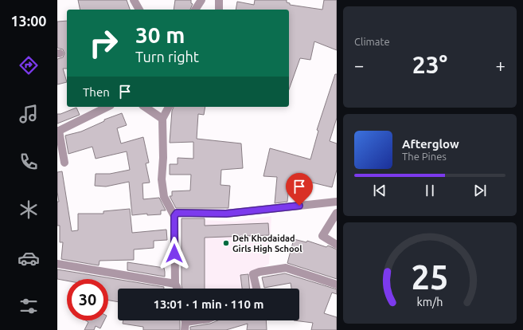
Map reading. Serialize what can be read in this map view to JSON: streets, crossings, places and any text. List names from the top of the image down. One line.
{"places":["Deh Khodaidad Girls High School"],"page":{"tabs":"13:00","tile":"Climate","turn":["30 m","Turn right"],"heat":["−","23°","+"],"then":"Then","song":["Afterglow","The Pines"],"limit":"30","trip":"13:01 · 1 min · 110 m","gauge":["25","km/h"]}}
